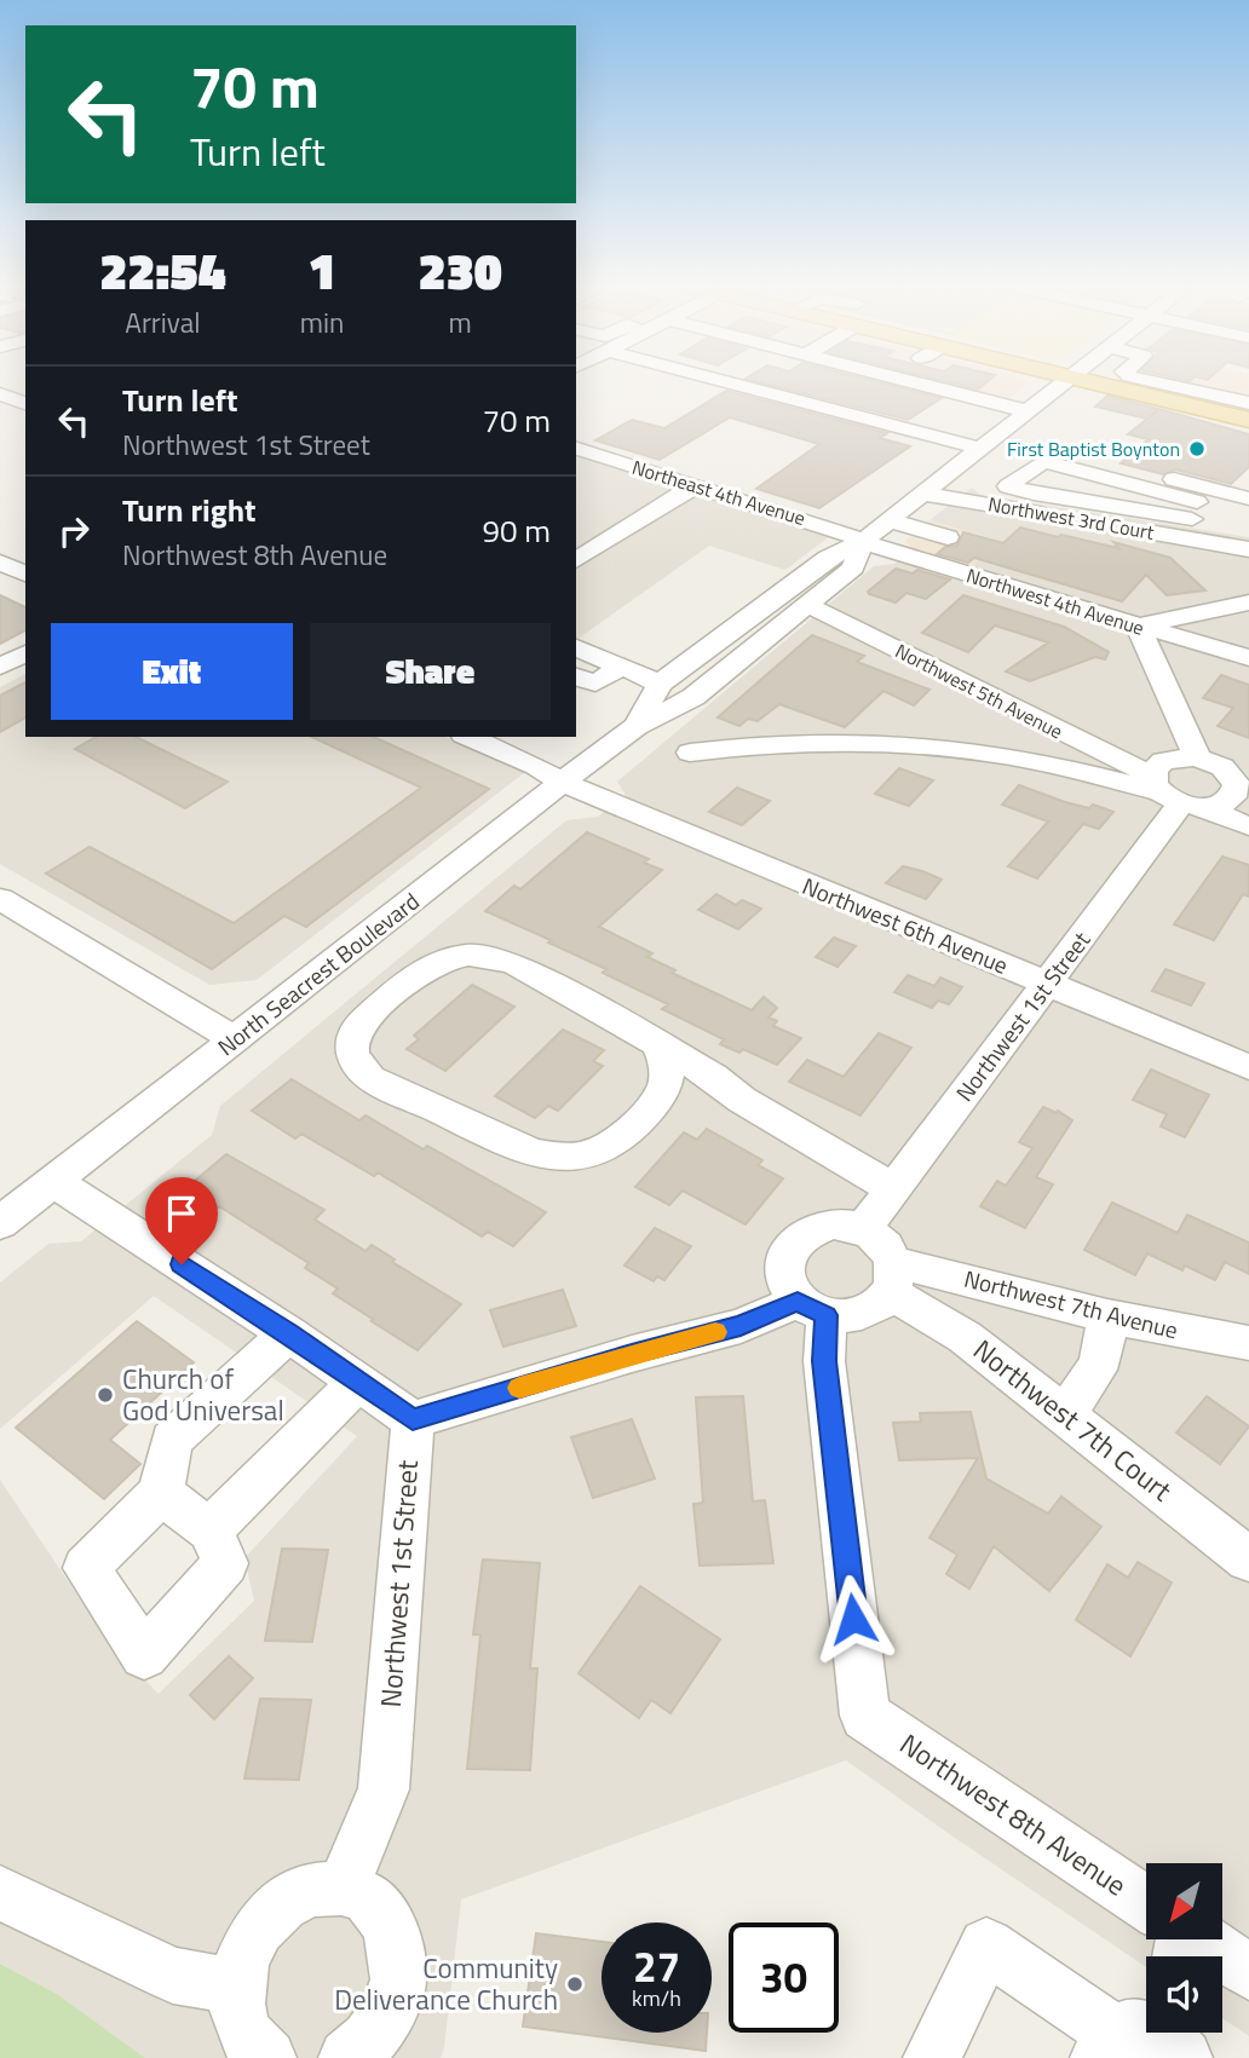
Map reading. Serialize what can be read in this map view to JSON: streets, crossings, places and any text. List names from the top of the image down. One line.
{"streets":{"street":["Northeast 4th Avenue","Northwest 3rd Court","Northwest 4th Avenue","Northwest 5th Avenue","Northwest 6th Avenue","North Seacrest Boulevard","Northwest 1st Street","Northwest 7th Avenue","Northwest 7th Court","Northwest 8th Avenue"]},"crossings":[["Northeast 4th Avenue","Northwest 4th Avenue"],["Northeast 4th Avenue","North Seacrest Boulevard"],["Northwest 3rd Court","North Seacrest Boulevard"],["Northwest 4th Avenue","North Seacrest Boulevard"],["Northwest 5th Avenue","North Seacrest Boulevard"],["Northwest 5th Avenue","Northwest 1st Street"],["Northwest 6th Avenue","North Seacrest Boulevard"],["Northwest 6th Avenue","Northwest 1st Street"],["Northwest 1st Street","Northwest 7th Avenue"],["Northwest 1st Street","Northwest 7th Court"],["Northwest 1st Street","Northwest 8th Avenue"],["Northwest 7th Avenue","Northwest 7th Court"],["Northwest 7th Avenue","Northwest 8th Avenue"],["Northwest 7th Court","Northwest 8th Avenue"]],"places":["First Baptist Boynton","Church of God Universal","Community Deliverance Church"],"north":"bottom left","page":{"turn":["70 m","Turn left"],"eta":["22:54","Arrival","1","min","230","m"],"list":[{"name":"Turn left","note":"Northwest 1st Street","value":"70 m"},{"name":"Turn right","note":"Northwest 8th Avenue","value":"90 m"}],"buttons":["Exit","Share"],"speed":"27 km/h","limit":"30"}}
